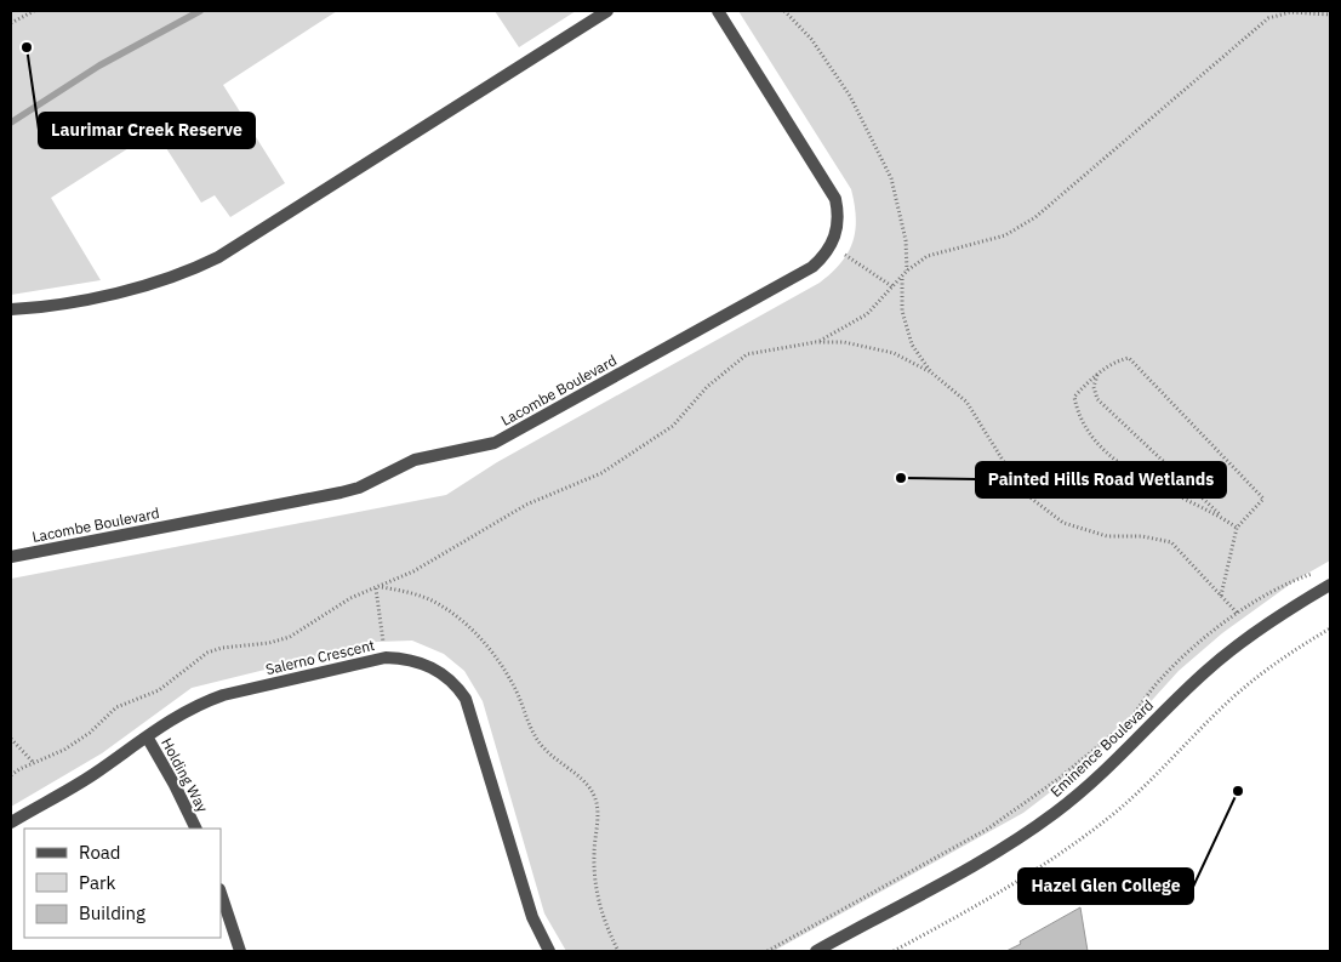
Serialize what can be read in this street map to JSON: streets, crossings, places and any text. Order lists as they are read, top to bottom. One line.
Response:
{"streets":{"street":["Lacombe Boulevard","Salerno Crescent","Eminence Boulevard","Holding Way"]},"crossings":[["Salerno Crescent","Holding Way"]],"places":["Laurimar Creek Reserve","Painted Hills Road Wetlands","Hazel Glen College"],"legend":["Road","Park","Building"]}
